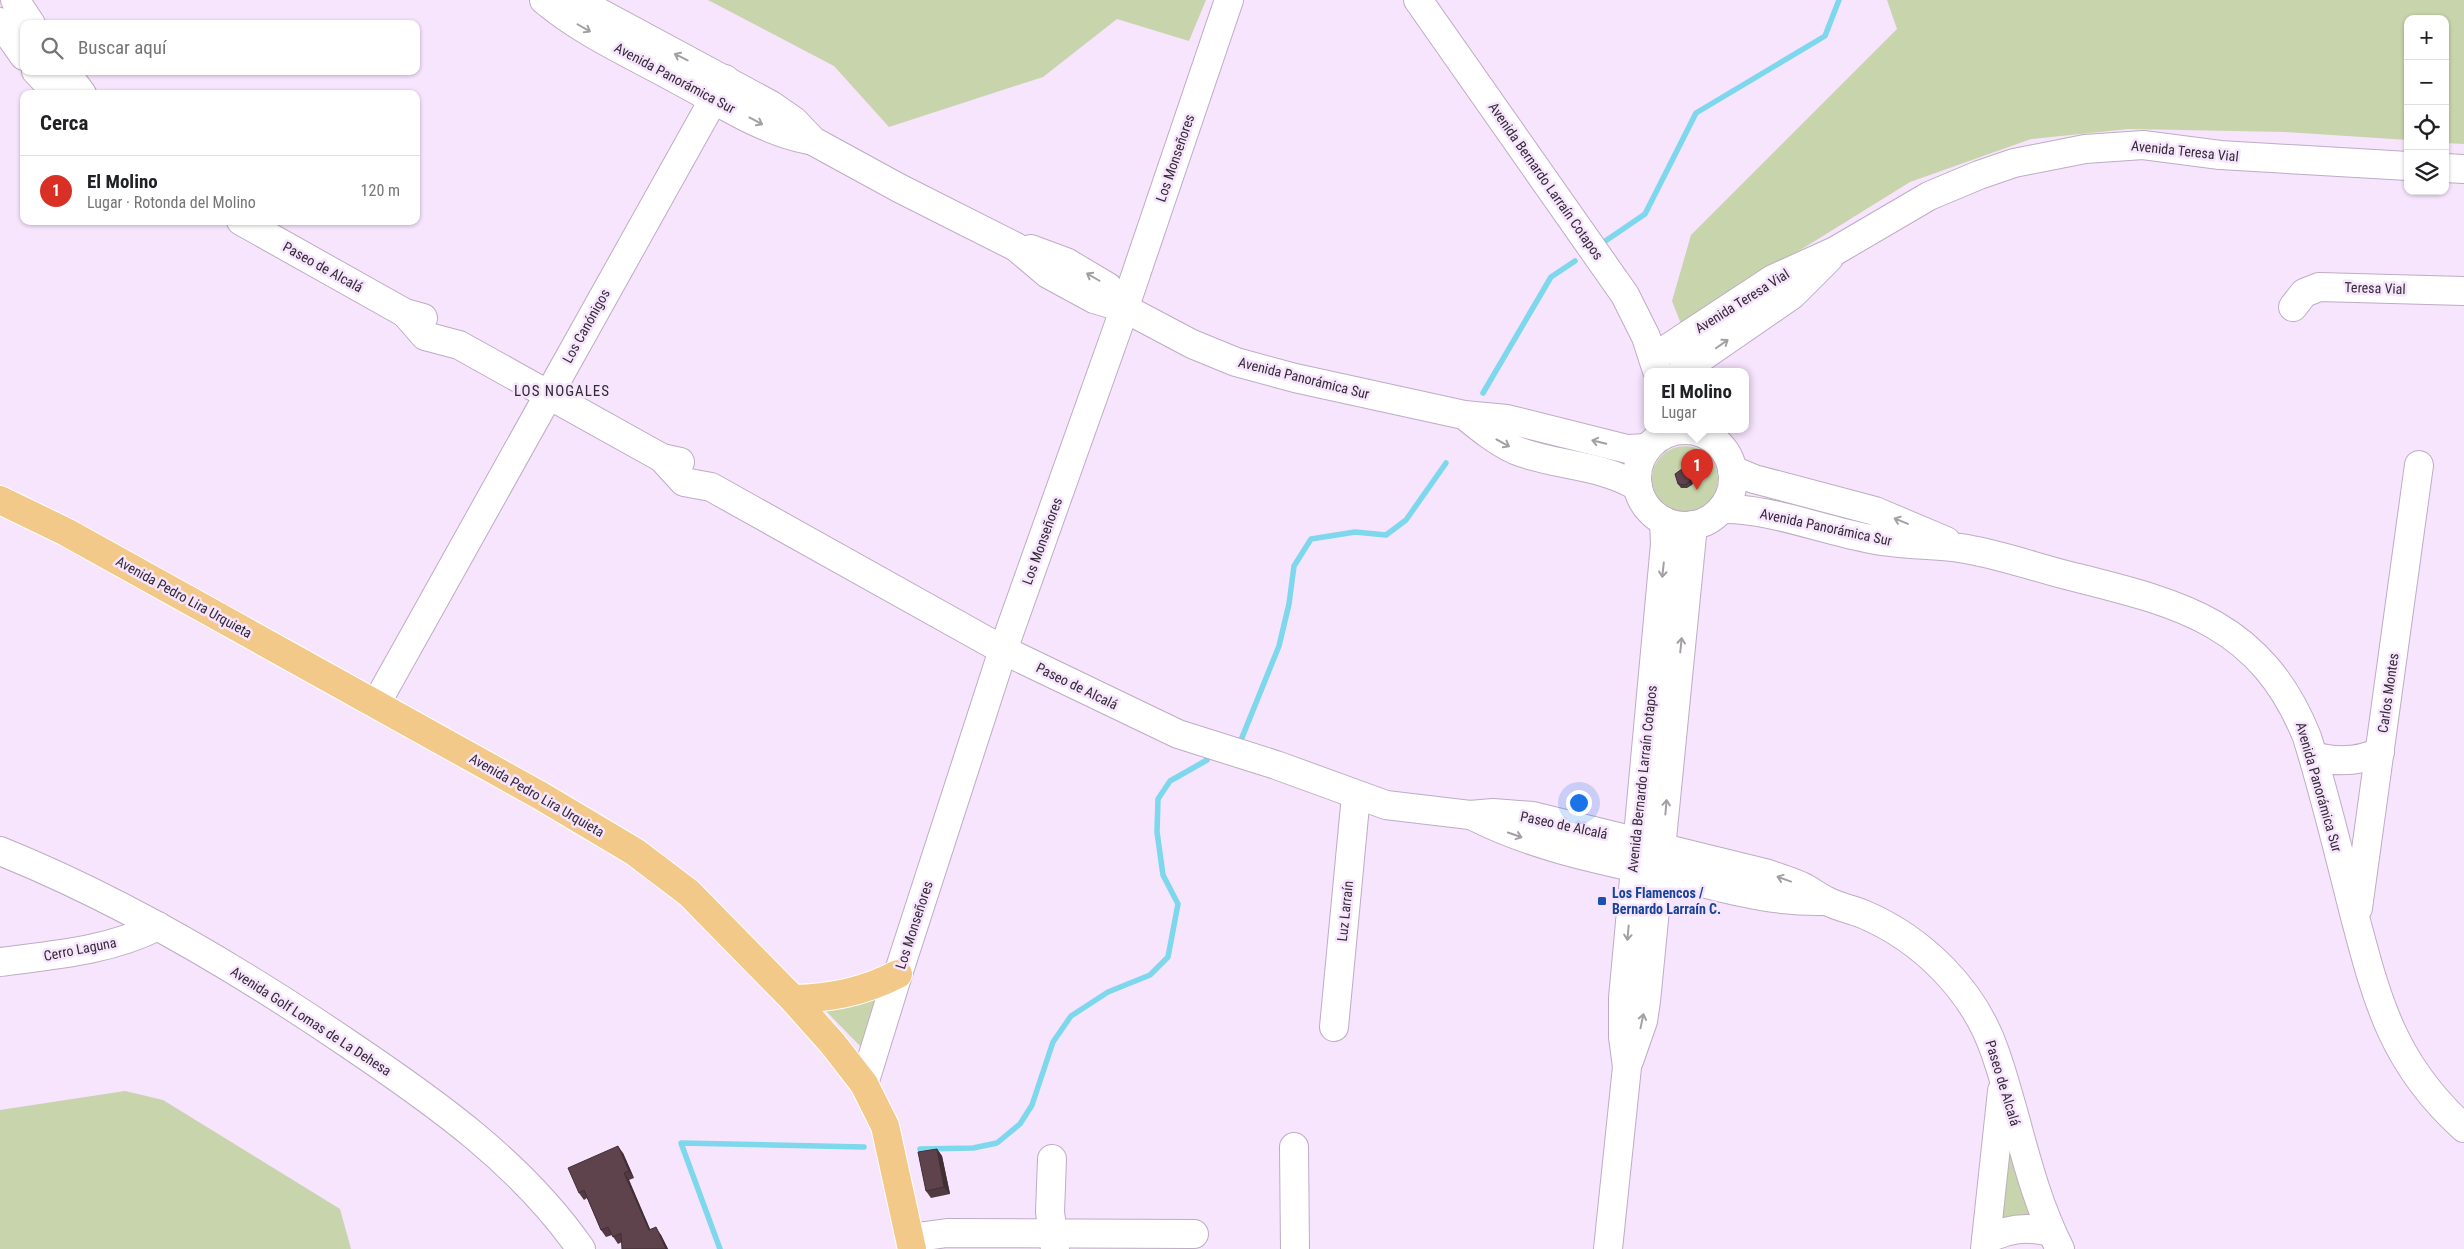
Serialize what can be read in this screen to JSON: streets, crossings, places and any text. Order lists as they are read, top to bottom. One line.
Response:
{"streets":{"main road":["Avenida Pedro Lira Urquieta"],"street":["Avenida Panorámica Sur","Avenida Teresa Vial","Los Monseñores","Avenida Bernardo Larraín Cotapos","Paseo de Alcalá","Teresa Vial","Los Canónigos","Carlos Montes","Luz Larraín","Cerro Laguna","Avenida Golf Lomas de La Dehesa"]},"crossings":[["Avenida Panorámica Sur","Los Monseñores"],["Avenida Panorámica Sur","Los Canónigos"],["Avenida Panorámica Sur","Carlos Montes"],["Avenida Teresa Vial","Avenida Bernardo Larraín Cotapos"],["Los Monseñores","Paseo de Alcalá"],["Los Monseñores","Avenida Pedro Lira Urquieta"],["Avenida Bernardo Larraín Cotapos","Paseo de Alcalá"],["Paseo de Alcalá","Los Canónigos"],["Paseo de Alcalá","Luz Larraín"],["Los Canónigos","Avenida Pedro Lira Urquieta"],["Cerro Laguna","Avenida Golf Lomas de La Dehesa"]],"districts":["LOS NOGALES"],"places":{"transit":["Los Flamencos / Bernardo Larraín C."]},"page":{"map_buttons":["+","−"],"search":"Buscar aquí","heading":"Cerca","list":[{"mark":"1","name":"El Molino","note":"Lugar · Rotonda del Molino","value":"120 m"}],"popup":["El Molino","Lugar"],"pins":"1"}}
